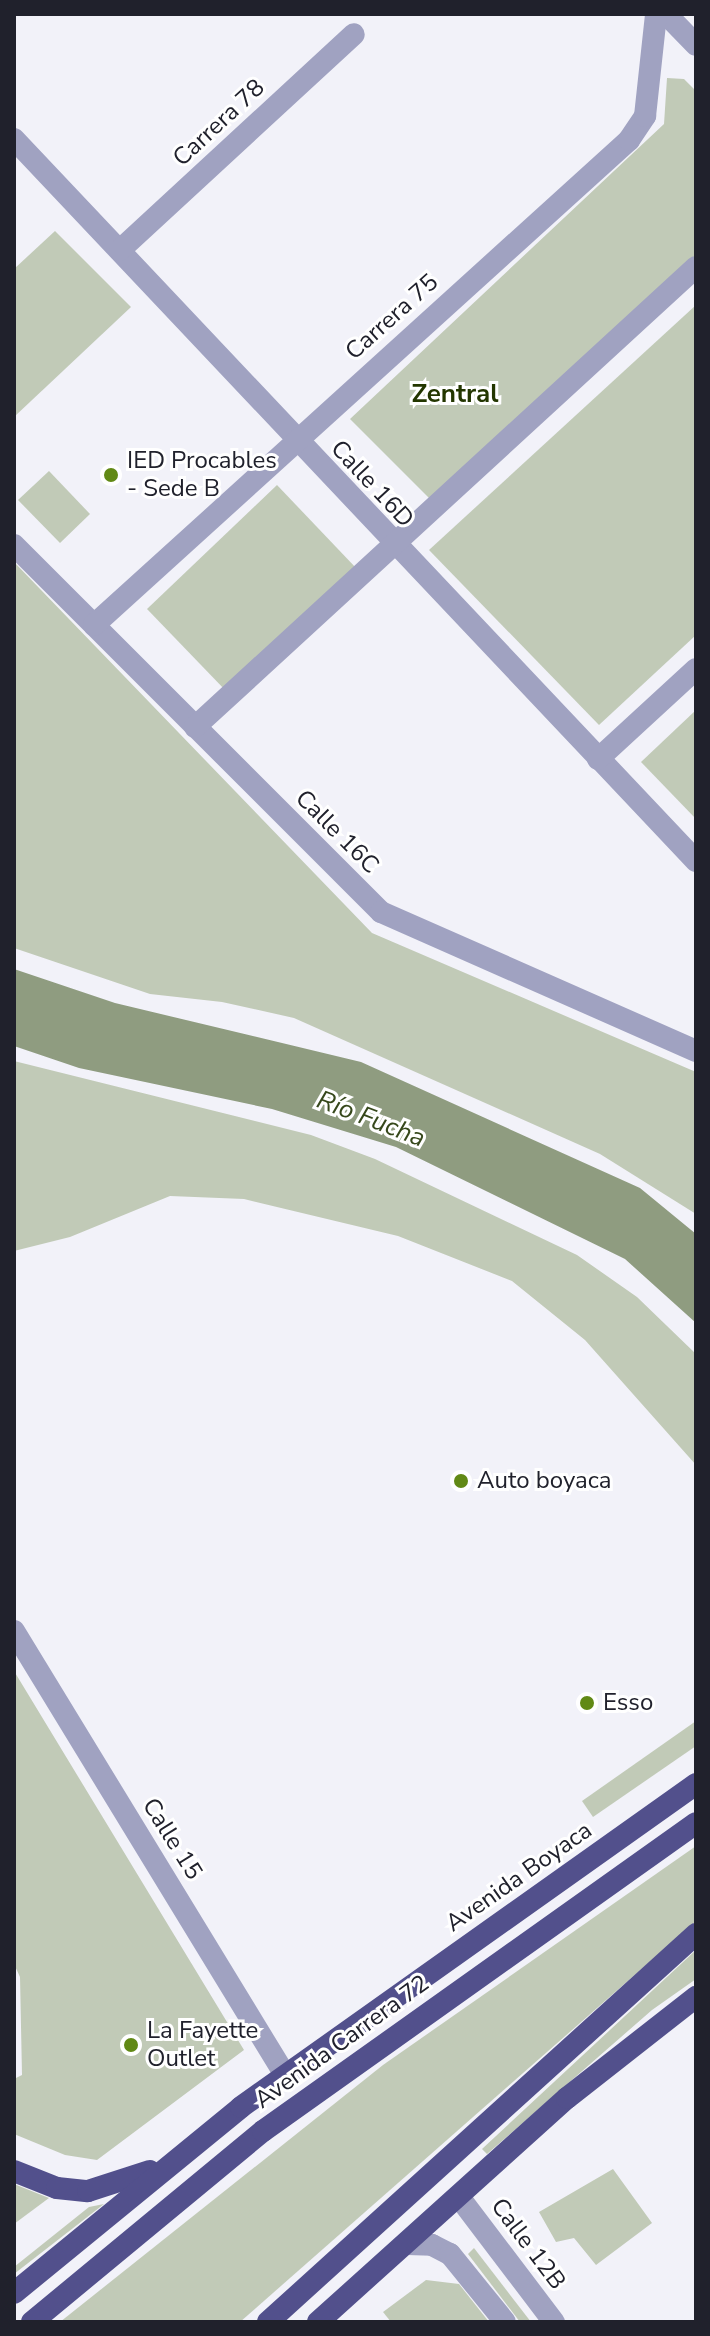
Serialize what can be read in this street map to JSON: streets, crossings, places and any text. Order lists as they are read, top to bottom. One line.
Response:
{"streets":{"highway":["Avenida Boyaca","Avenida Carrera 72"],"street":["Carrera 78","Carrera 75","Calle 16D","Calle 16C","Calle 15","Calle 12B"]},"crossings":[["Carrera 78","Calle 16D"],["Carrera 75","Calle 16D"],["Carrera 75","Calle 16C"],["Calle 15","Avenida Carrera 72"],["Avenida Boyaca","Avenida Carrera 72"]],"districts":["Zentral"],"water":["Río Fucha"],"places":["IED Procables - Sede B","Auto boyaca","Esso","La Fayette Outlet"]}
